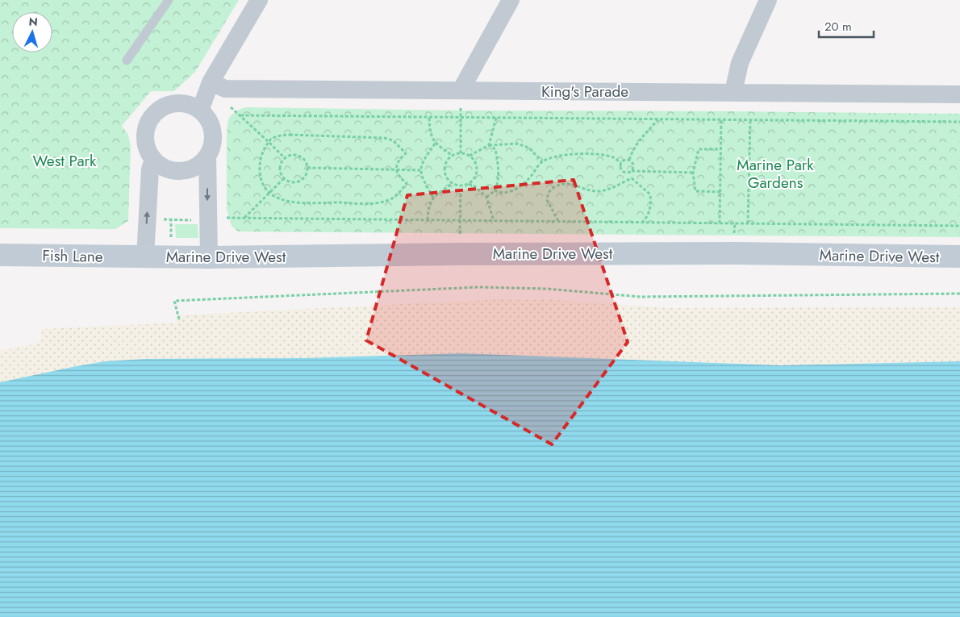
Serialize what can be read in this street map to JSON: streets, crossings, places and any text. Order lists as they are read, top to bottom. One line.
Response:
{"streets":{"street":["King's Parade","Marine Drive West","Fish Lane"]},"crossings":[["Marine Drive West","Fish Lane"]],"parks":["West Park","Marine Park Gardens"],"scale_bar":"20 m","north":"top"}
